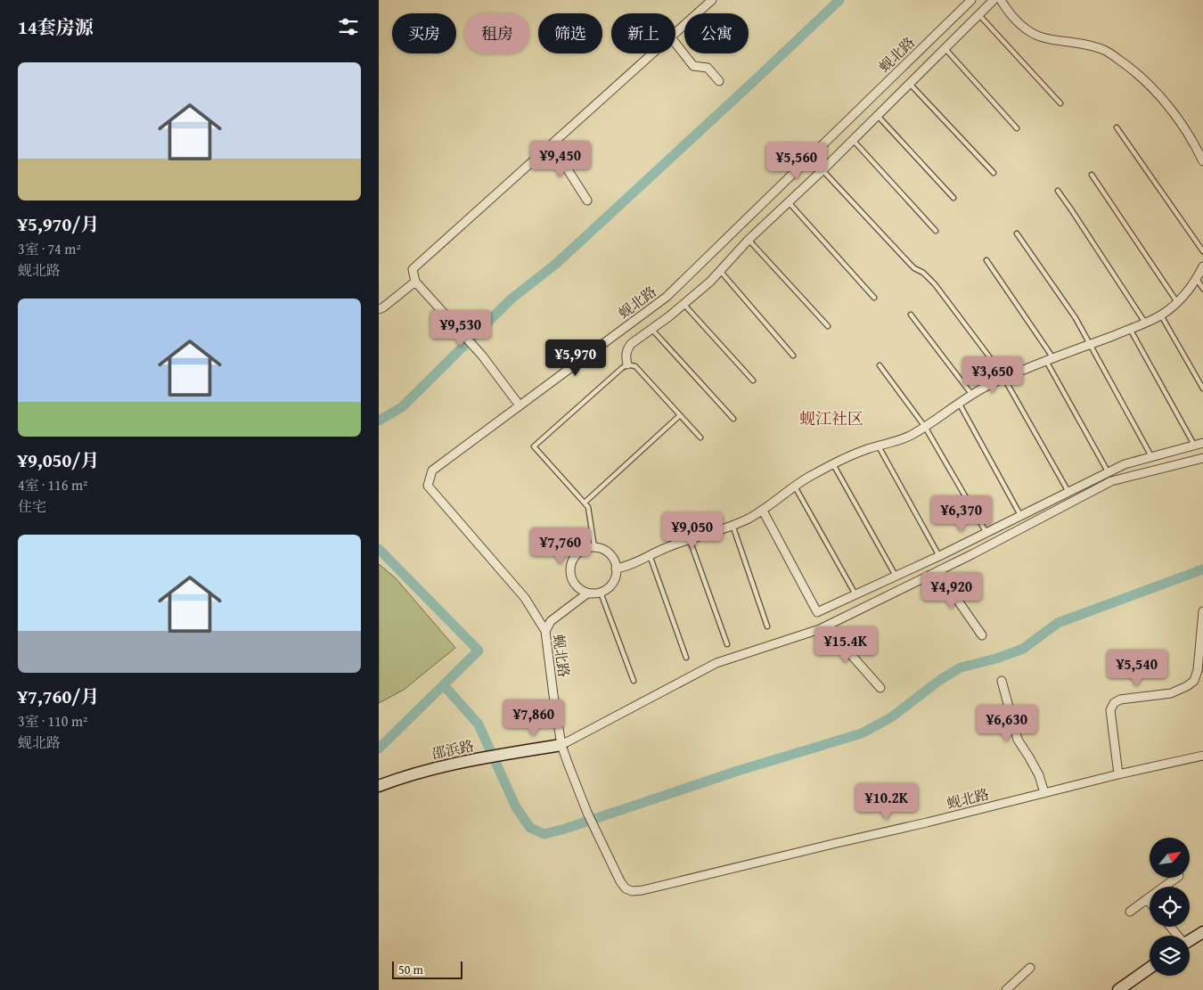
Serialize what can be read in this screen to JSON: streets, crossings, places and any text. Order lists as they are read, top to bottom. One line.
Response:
{"streets":{"street":["蚬北路","邵浜路"]},"crossings":[["蚬北路","邵浜路"]],"districts":["蚬江社区"],"scale_bar":"50 m","north":"top right","page":{"heading":"14套房源","chip":["买房","租房","筛选","新上","公寓"],"list":[{"name":"¥5,970/月","note":"3室 · 74 m² · 蚬北路"},{"name":"¥9,050/月","note":"4室 · 116 m² · 住宅"},{"name":"¥7,760/月","note":"3室 · 110 m² · 蚬北路"}],"price":["¥9,450","¥5,560","¥9,530","¥5,970","¥3,650","¥6,370","¥9,050","¥7,760","¥4,920","¥15.4K","¥5,540","¥7,860","¥6,630","¥10.2K"],"scale":"50 m"}}
